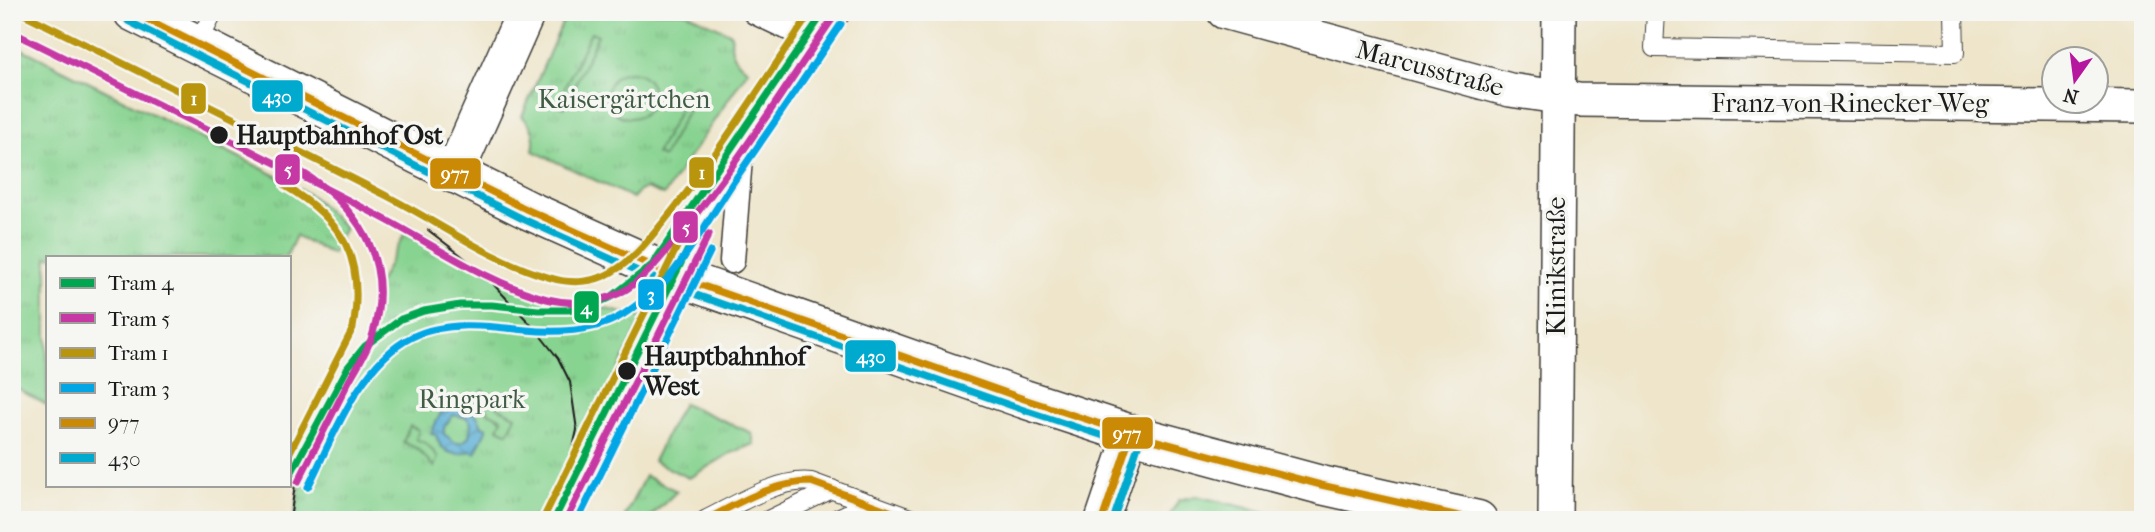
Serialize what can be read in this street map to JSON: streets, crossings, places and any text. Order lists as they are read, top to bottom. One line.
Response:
{"streets":{"street":["Marcusstraße","Franz-von-Rinecker-Weg","Klinikstraße"]},"crossings":[["Marcusstraße","Franz-von-Rinecker-Weg"],["Marcusstraße","Klinikstraße"],["Franz-von-Rinecker-Weg","Klinikstraße"]],"parks":["Kaisergärtchen","Ringpark"],"places":["Hauptbahnhof Ost","Hauptbahnhof West"],"lines":["tram line 4","tram line 1","transit line 977","tram line 5","transit line 430","tram line 3"],"legend":["Tram 4","Tram 5","Tram 1","Tram 3","977","430"],"north":"bottom"}
